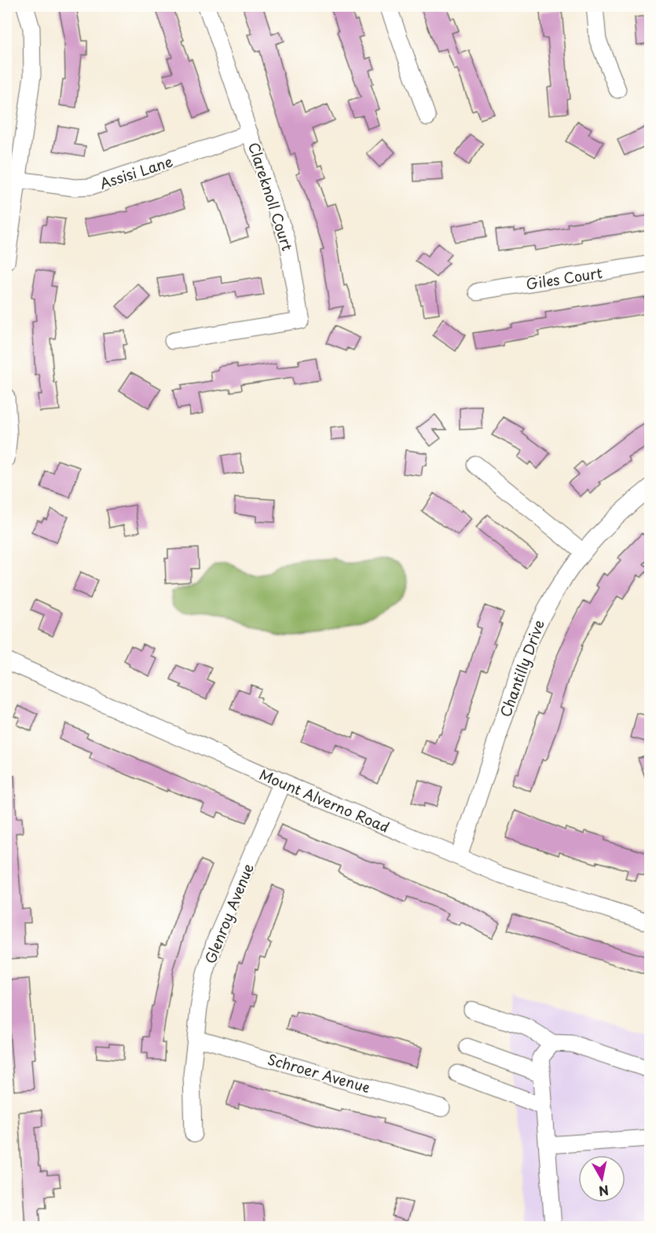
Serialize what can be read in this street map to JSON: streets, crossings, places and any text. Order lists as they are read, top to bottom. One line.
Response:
{"streets":{"street":["Assisi Lane","Clareknoll Court","Giles Court","Chantilly Drive","Mount Alverno Road","Glenroy Avenue","Schroer Avenue"]},"crossings":[["Assisi Lane","Clareknoll Court"],["Chantilly Drive","Mount Alverno Road"],["Mount Alverno Road","Glenroy Avenue"],["Glenroy Avenue","Schroer Avenue"]],"north":"bottom"}
